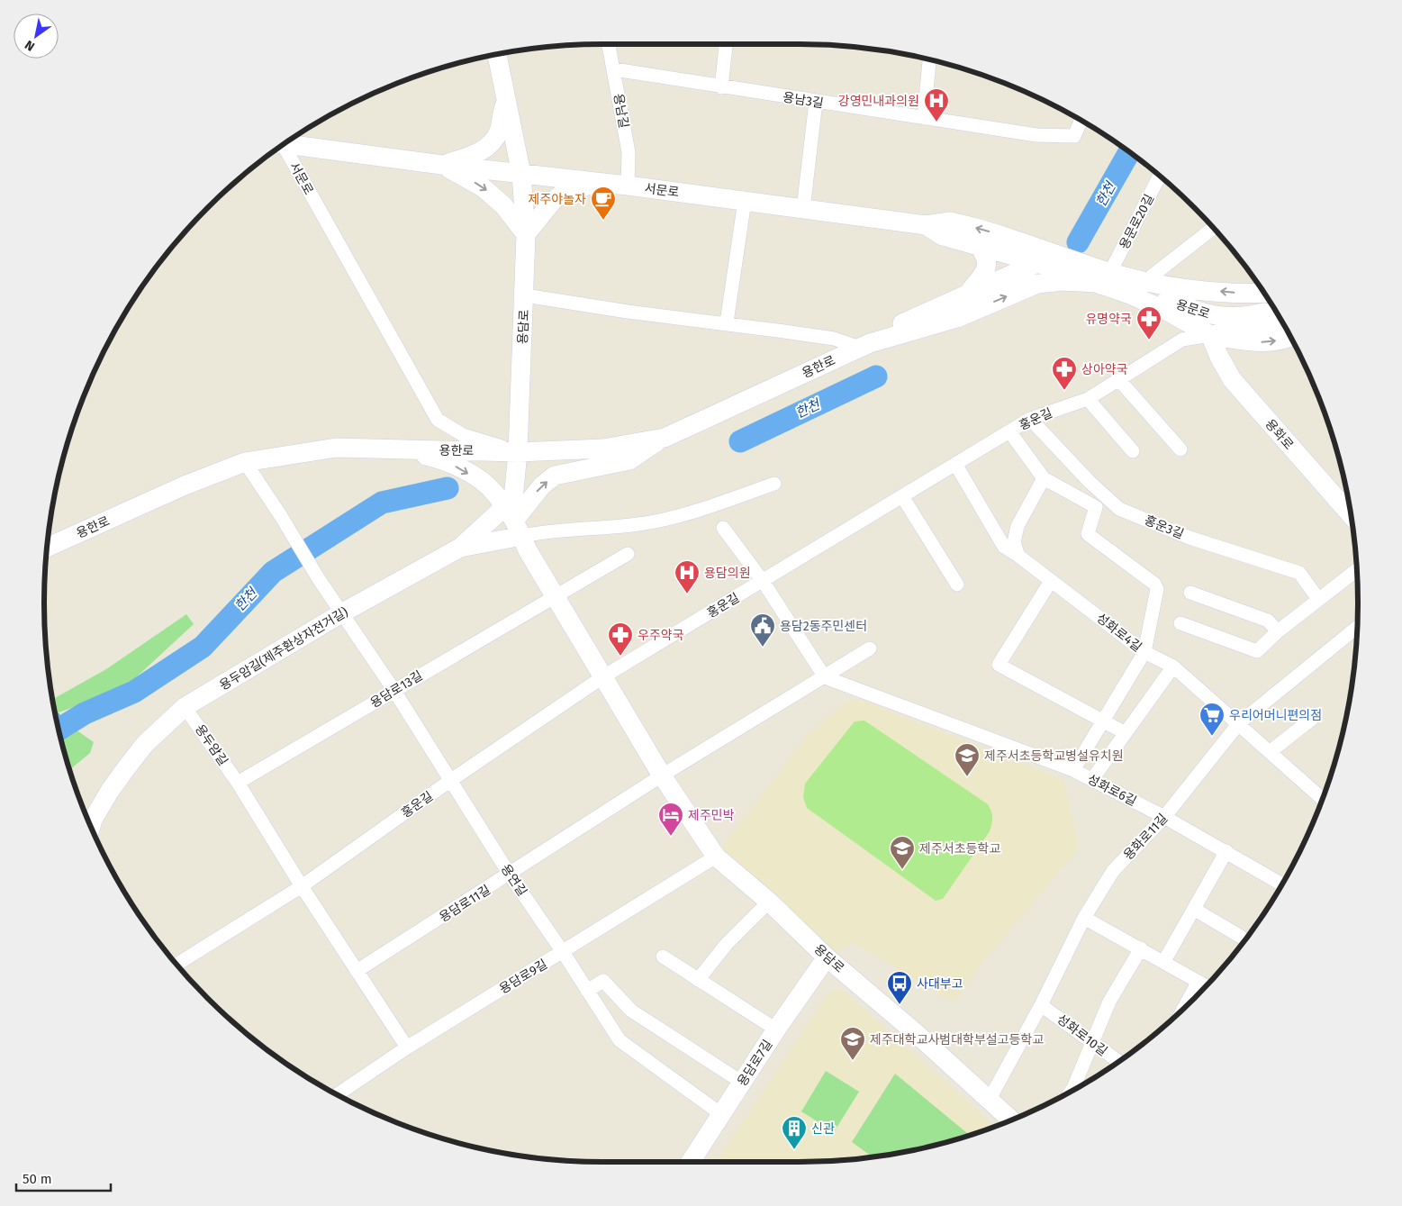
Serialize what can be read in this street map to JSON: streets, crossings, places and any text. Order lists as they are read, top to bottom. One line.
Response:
{"streets":{"main road":["서문로","용문로","용담로","용한로","용화로","용두암길(제주환상자전거길)","용담로7길"],"street":["용남3길","용남길","용문로20길","홍운길","홍운3길","성화로4길","용담로13길","용두암길","성화로6길","용화로11길","용연길","용담로11길","용담로9길","성화로10길"]},"crossings":[["용남3길","용남길"],["용남길","서문로"],["서문로","용담로"],["서문로","용한로"],["용문로20길","용문로"],["용문로20길","용한로"],["용문로","용한로"],["용문로","홍운길"],["용문로","용화로"],["용담로","용한로"],["용담로","홍운길"],["용담로","용두암길(제주환상자전거길)"],["용담로","용담로13길"],["용담로","용화로11길"],["용담로","용담로11길"],["용담로","용담로9길"],["용담로","용담로7길"],["용한로","용두암길(제주환상자전거길)"],["용한로","용연길"],["홍운길","용화로"],["홍운길","홍운3길"],["홍운길","성화로4길"],["홍운길","용연길"],["성화로4길","용화로11길"],["용두암길(제주환상자전거길)","용두암길"],["용두암길(제주환상자전거길)","용연길"],["용담로13길","용두암길"],["용담로13길","용연길"],["성화로6길","용화로11길"],["용화로11길","성화로10길"],["용연길","용담로11길"],["용연길","용담로9길"],["용연길","용담로7길"]],"water":["한천"],"places":{"hospital":["강영민내과의원","용담의원"],"cafe":["제주야놀자"],"pharmacy":["유명약국","상아약국","우주약국"],"public building":["용담2동주민센터"],"supermarket":["우리어머니편의점"],"school or university":["제주서초등학교병설유치원","제주서초등학교","제주대학교사범대학부설고등학교"],"hotel":["제주민박"],"bus stop":["사대부고"],"building":["신관"]},"scale_bar":"50 m","north":"bottom left"}
